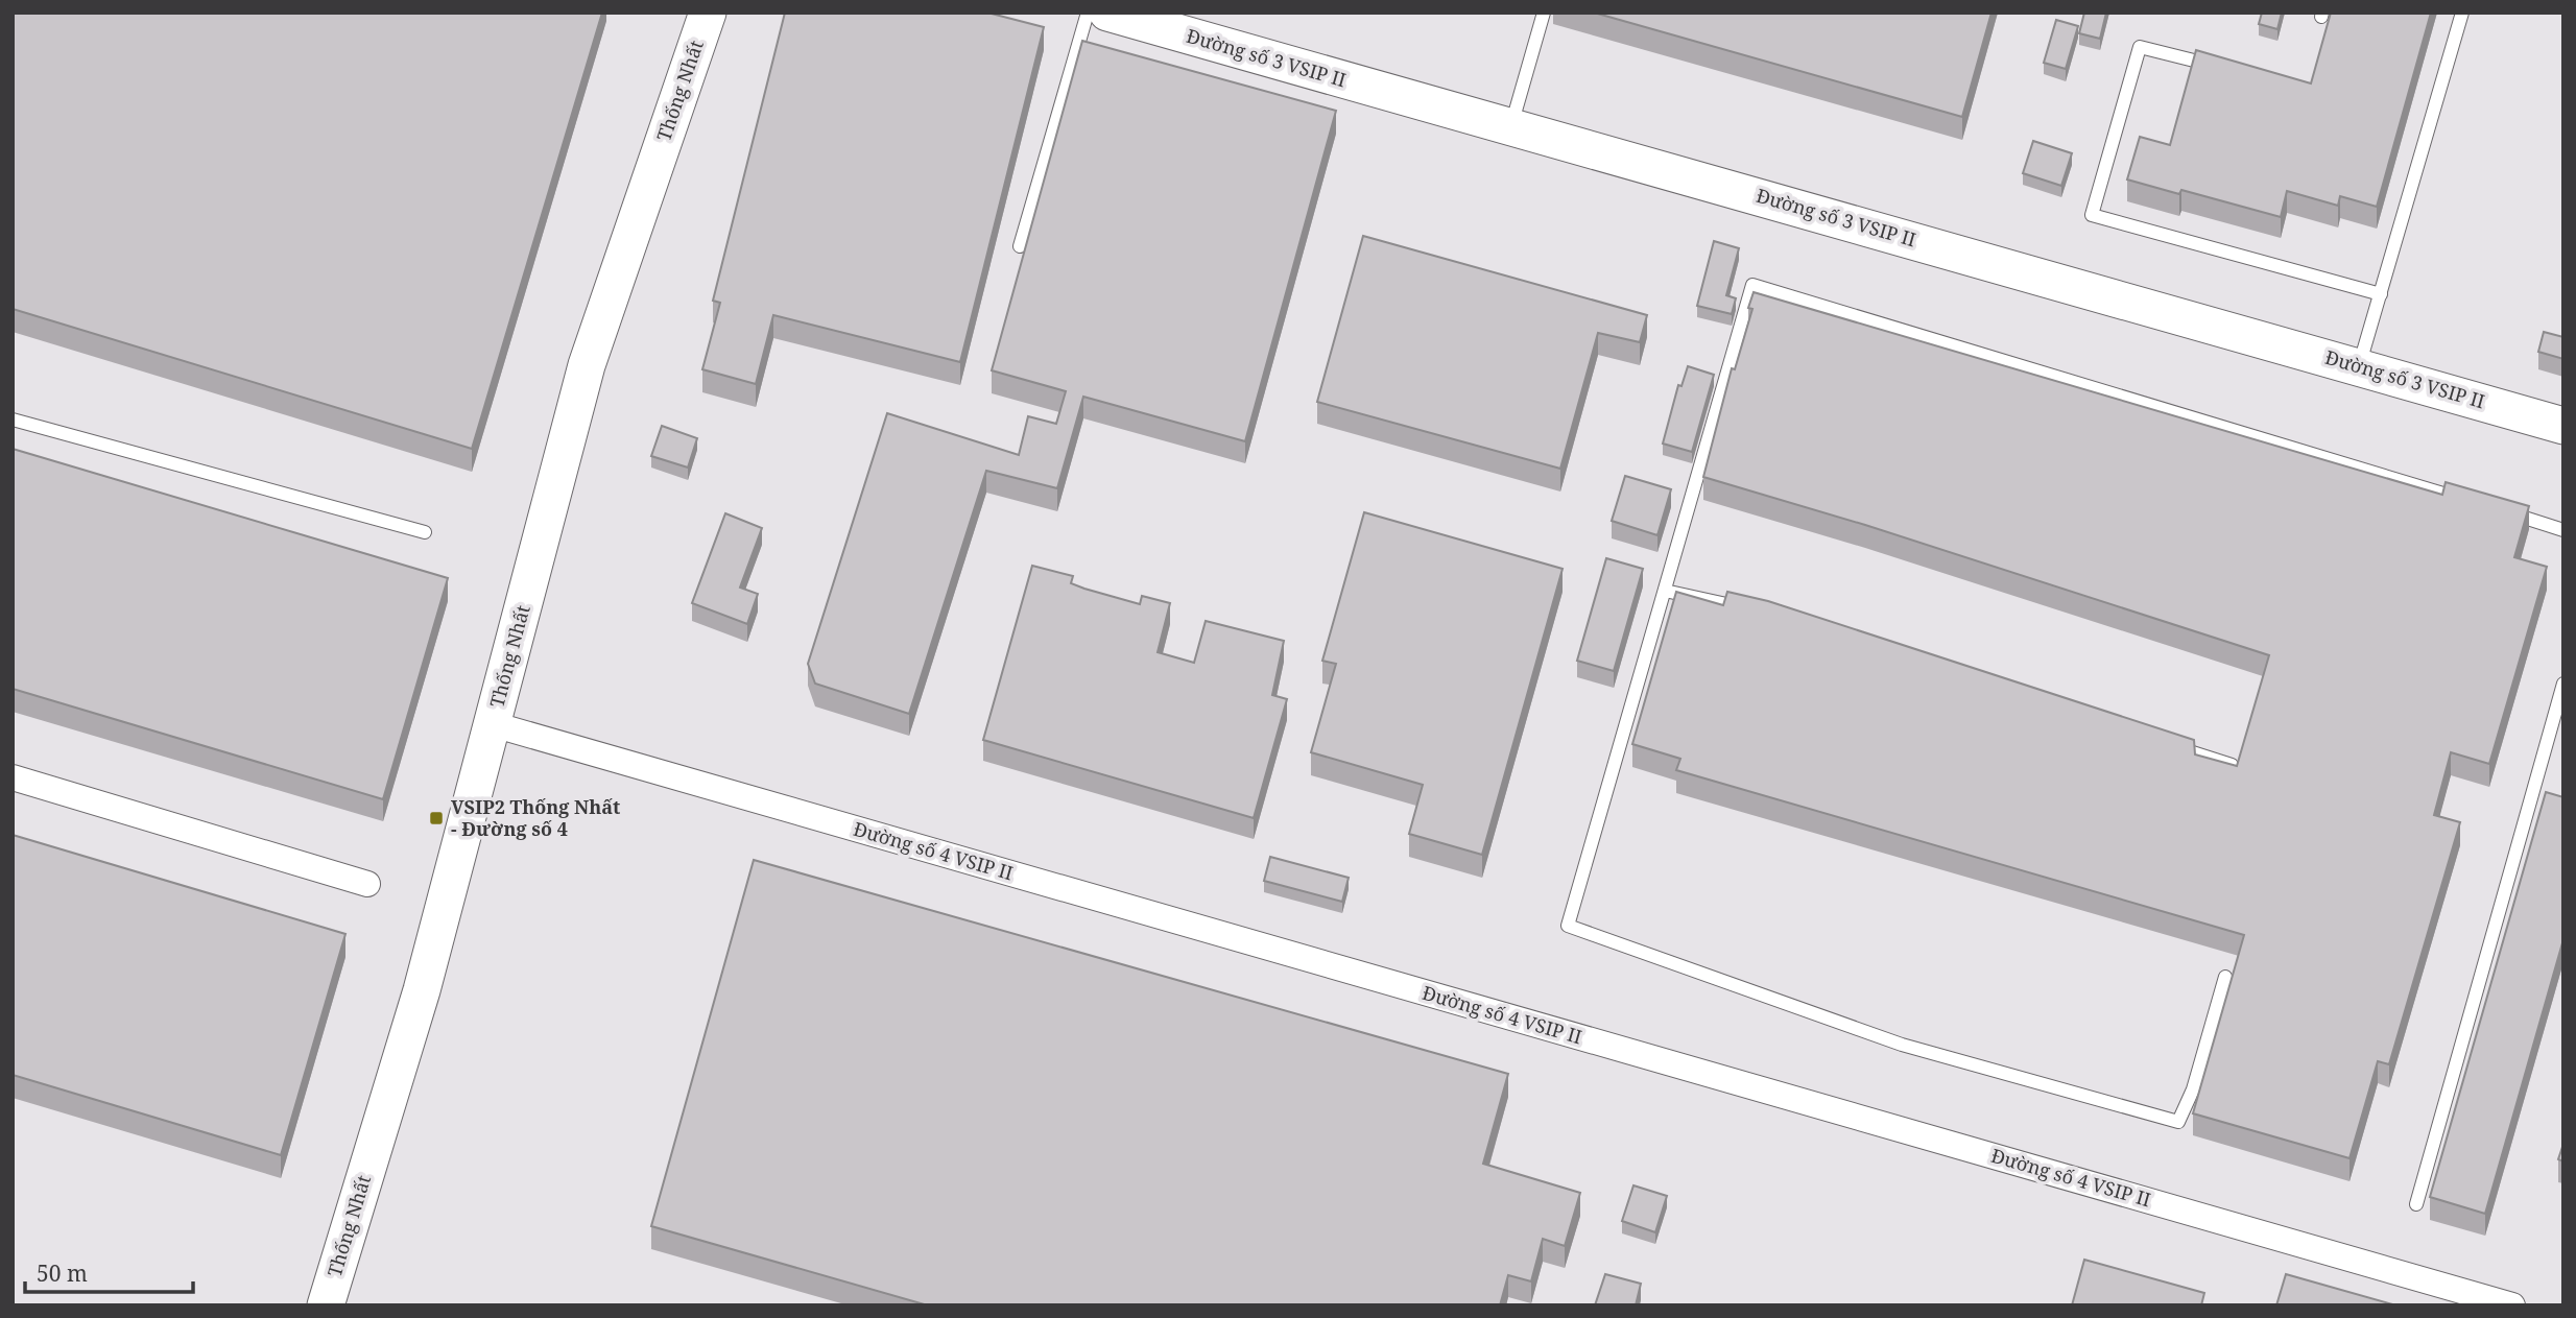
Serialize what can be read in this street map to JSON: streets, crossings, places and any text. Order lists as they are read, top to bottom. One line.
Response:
{"streets":{"street":["Đường số 3 VSIP II","Thống Nhất","Đường số 4 VSIP II"]},"crossings":[["Thống Nhất","Đường số 4 VSIP II"]],"places":{"transit":["VSIP2 Thống Nhất - Đường số 4"]},"scale_bar":"50 m"}
